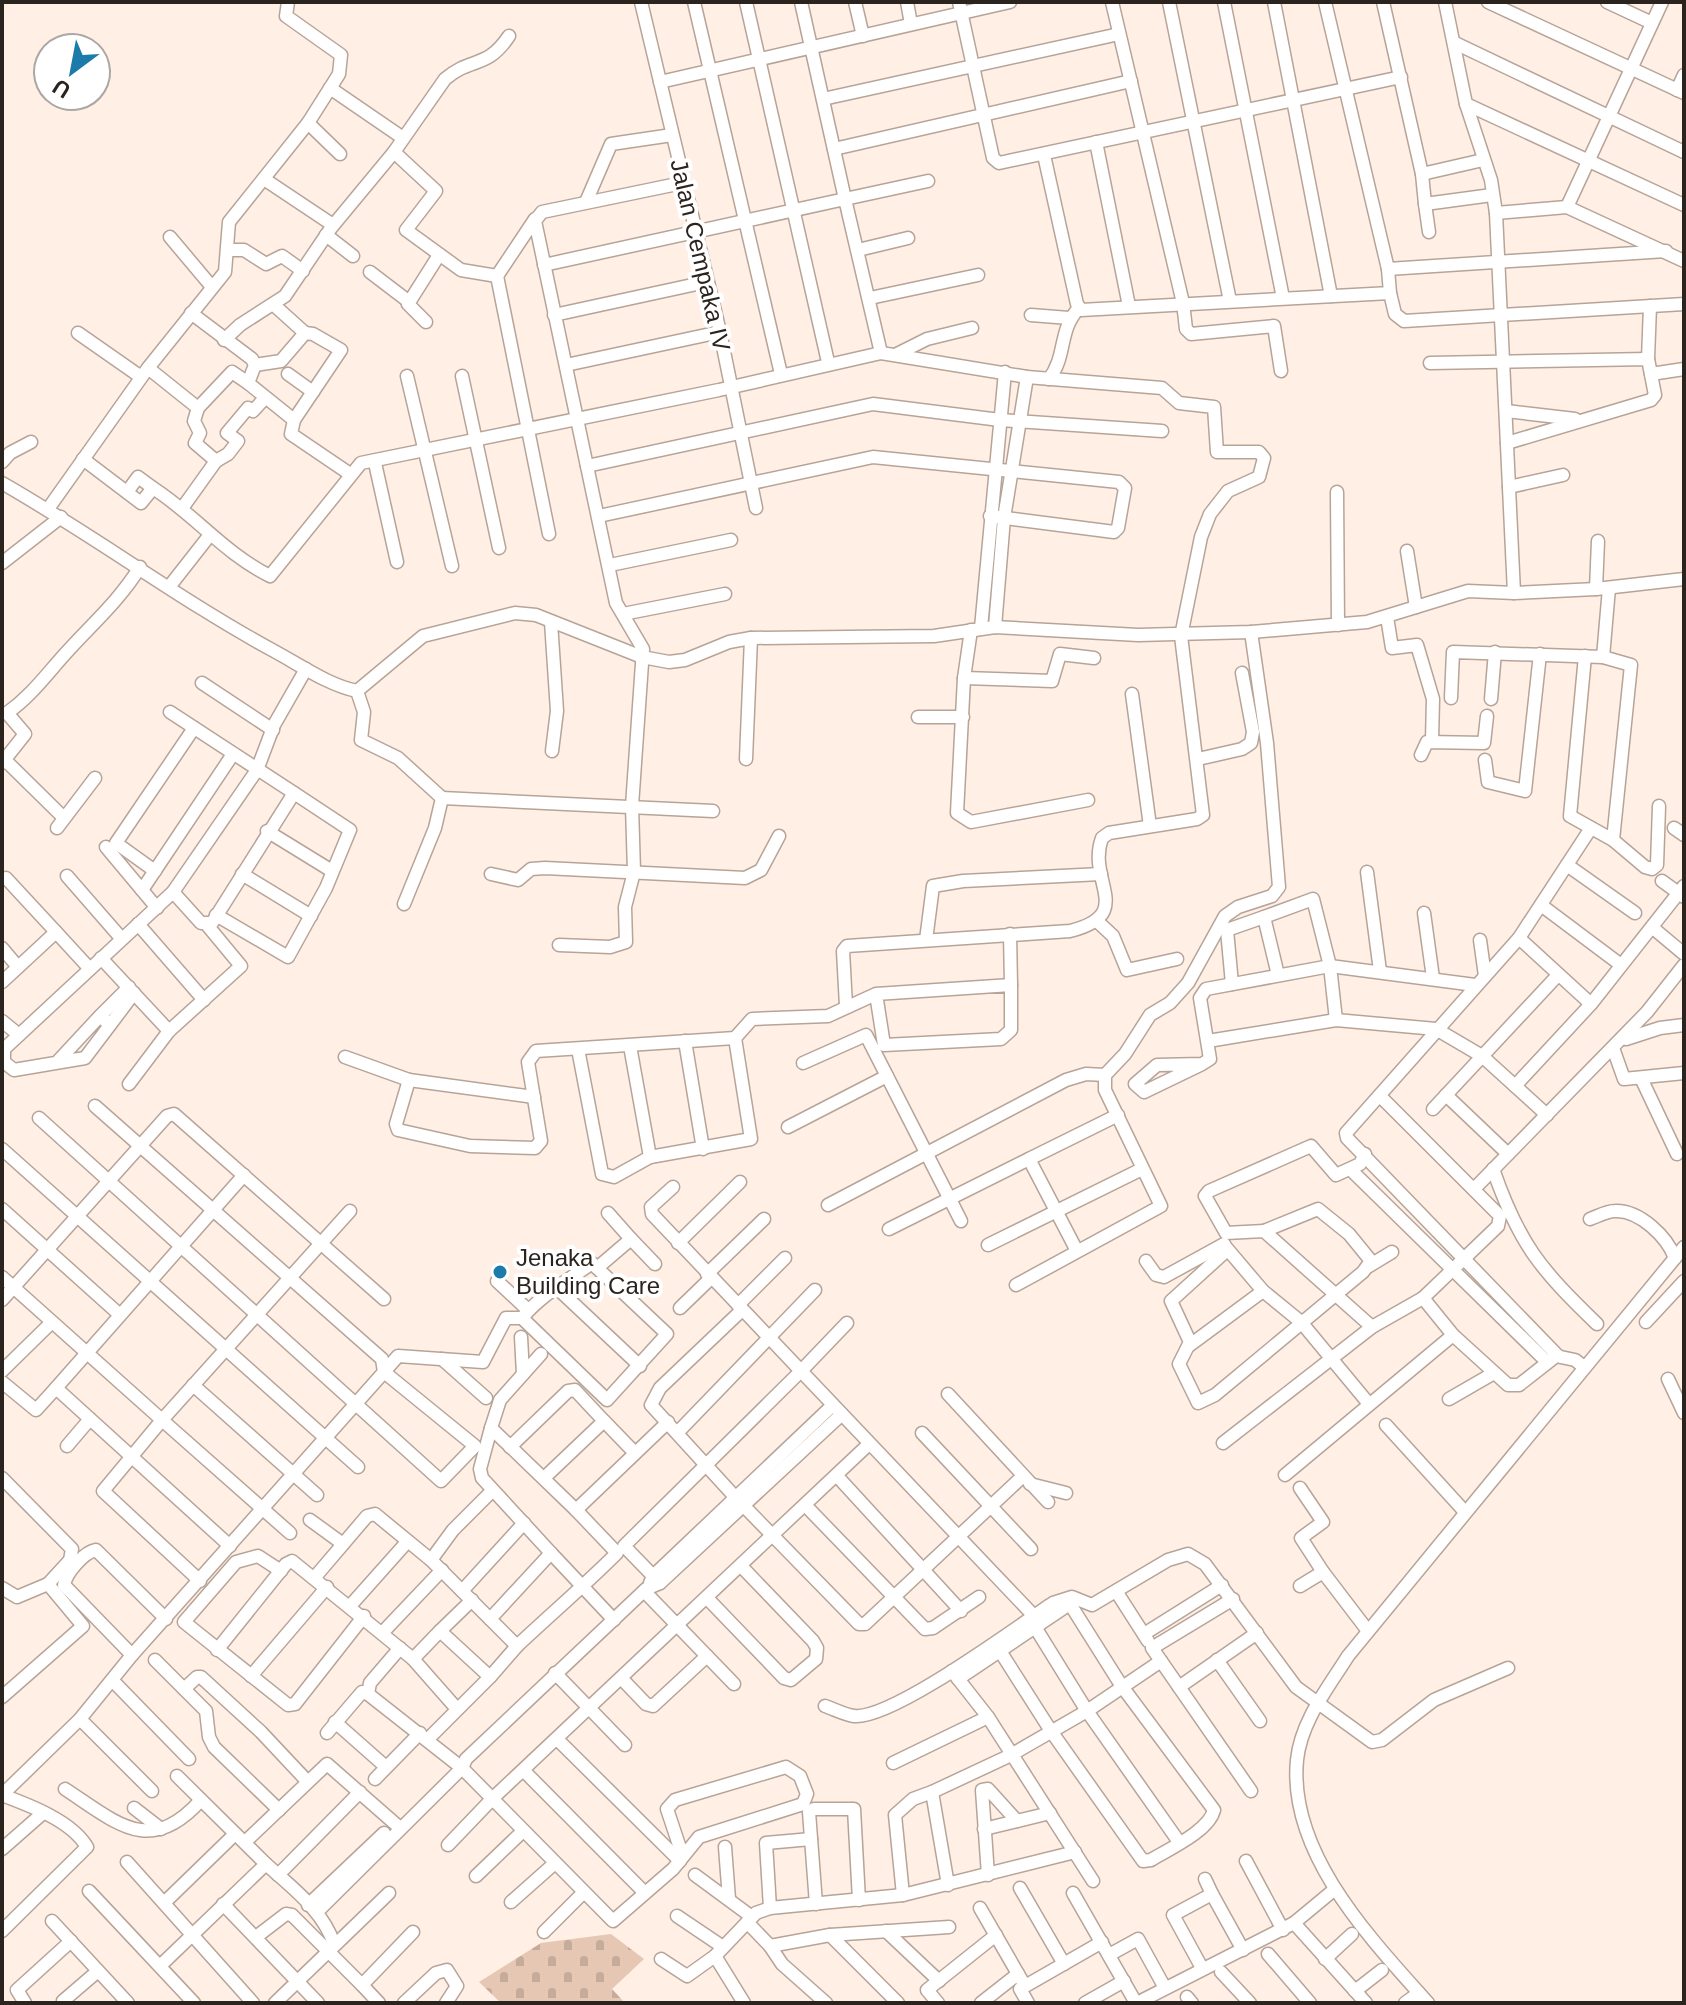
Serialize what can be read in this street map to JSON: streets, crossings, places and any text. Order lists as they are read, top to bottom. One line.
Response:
{"streets":{"street":["Jalan Cempaka IV"]},"places":["Jenaka Building Care"],"north":"bottom left"}
